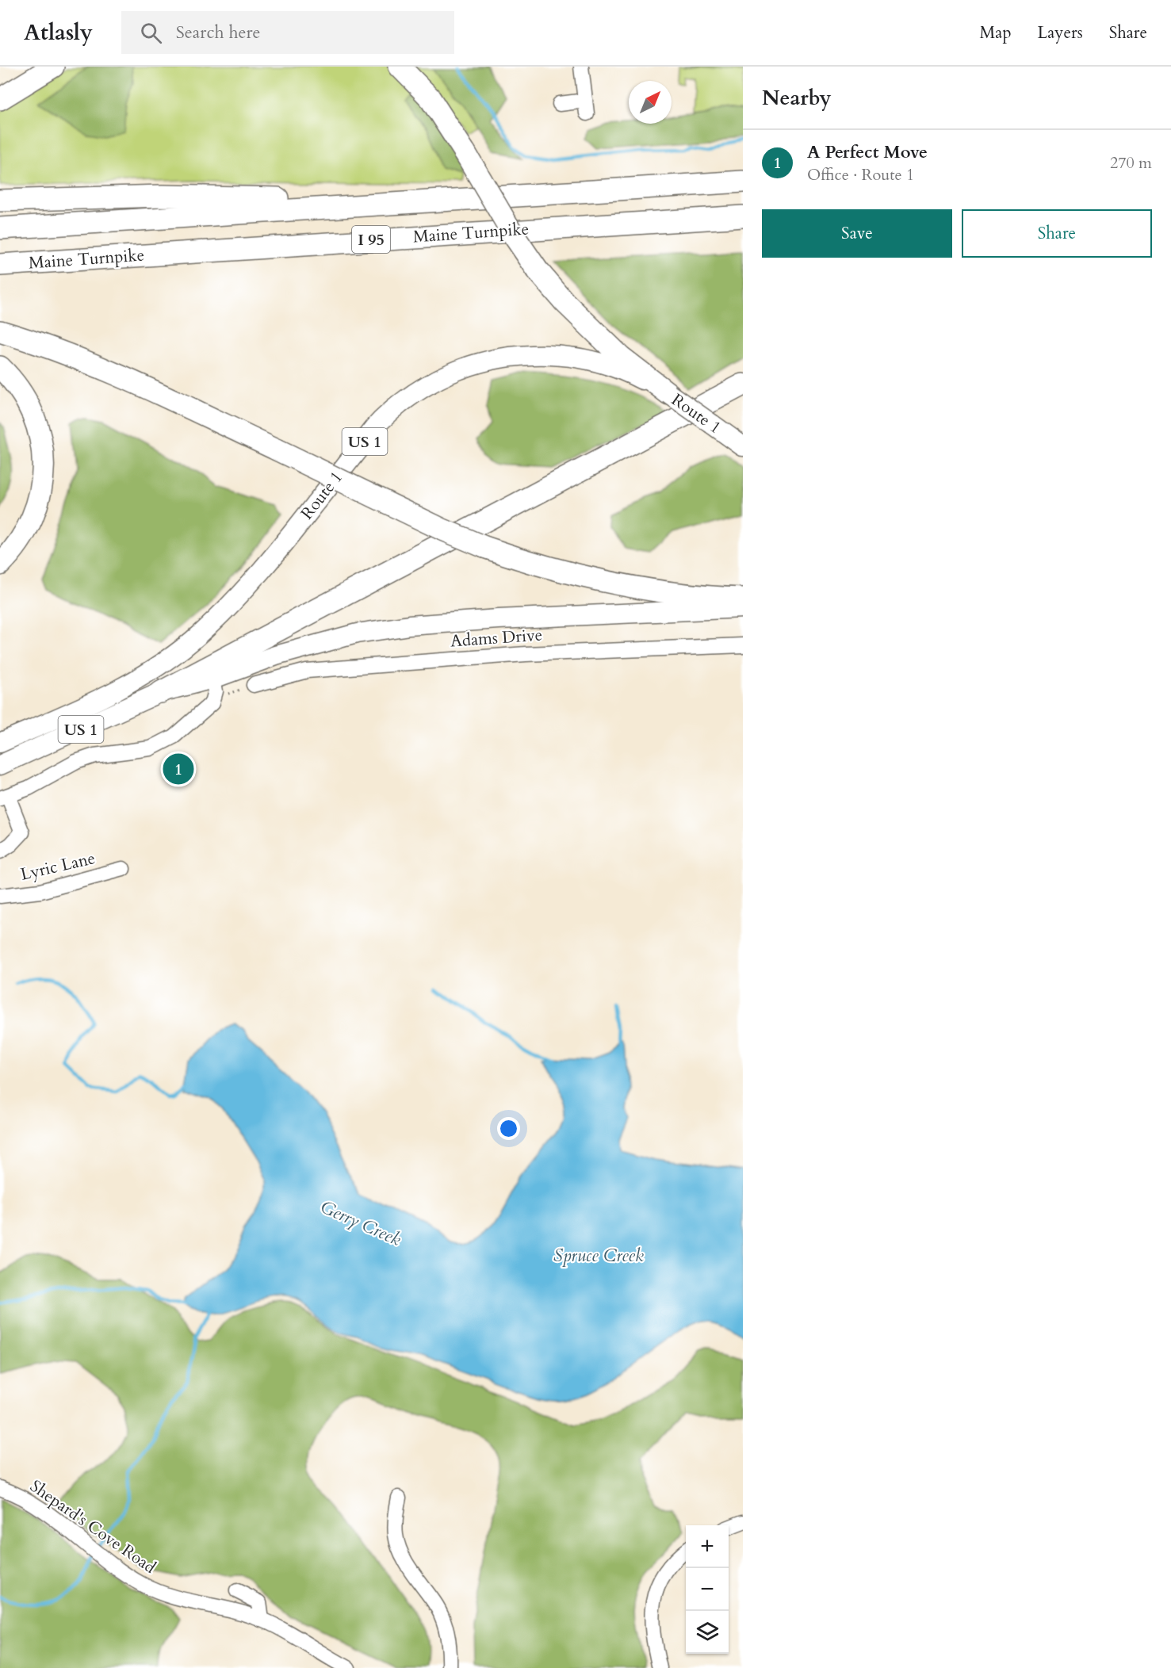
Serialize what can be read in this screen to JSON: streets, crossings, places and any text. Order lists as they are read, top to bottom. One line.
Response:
{"streets":{"highway":["Maine Turnpike","I 95"],"main road":["Route 1","US 1"],"street":["Adams Drive","Lyric Lane","Shepard's Cove Road"]},"water":["Gerry Creek","Spruce Creek"],"north":"top right","page":{"header":"Atlasly","search":"Search here","nav":["Map","Layers","Share"],"heading":"Nearby","list":[{"mark":"1","name":"A Perfect Move","note":"Office · Route 1","value":"270 m"}],"buttons":["Save","Share"],"pins":"1","map_buttons":["+","−"]}}
